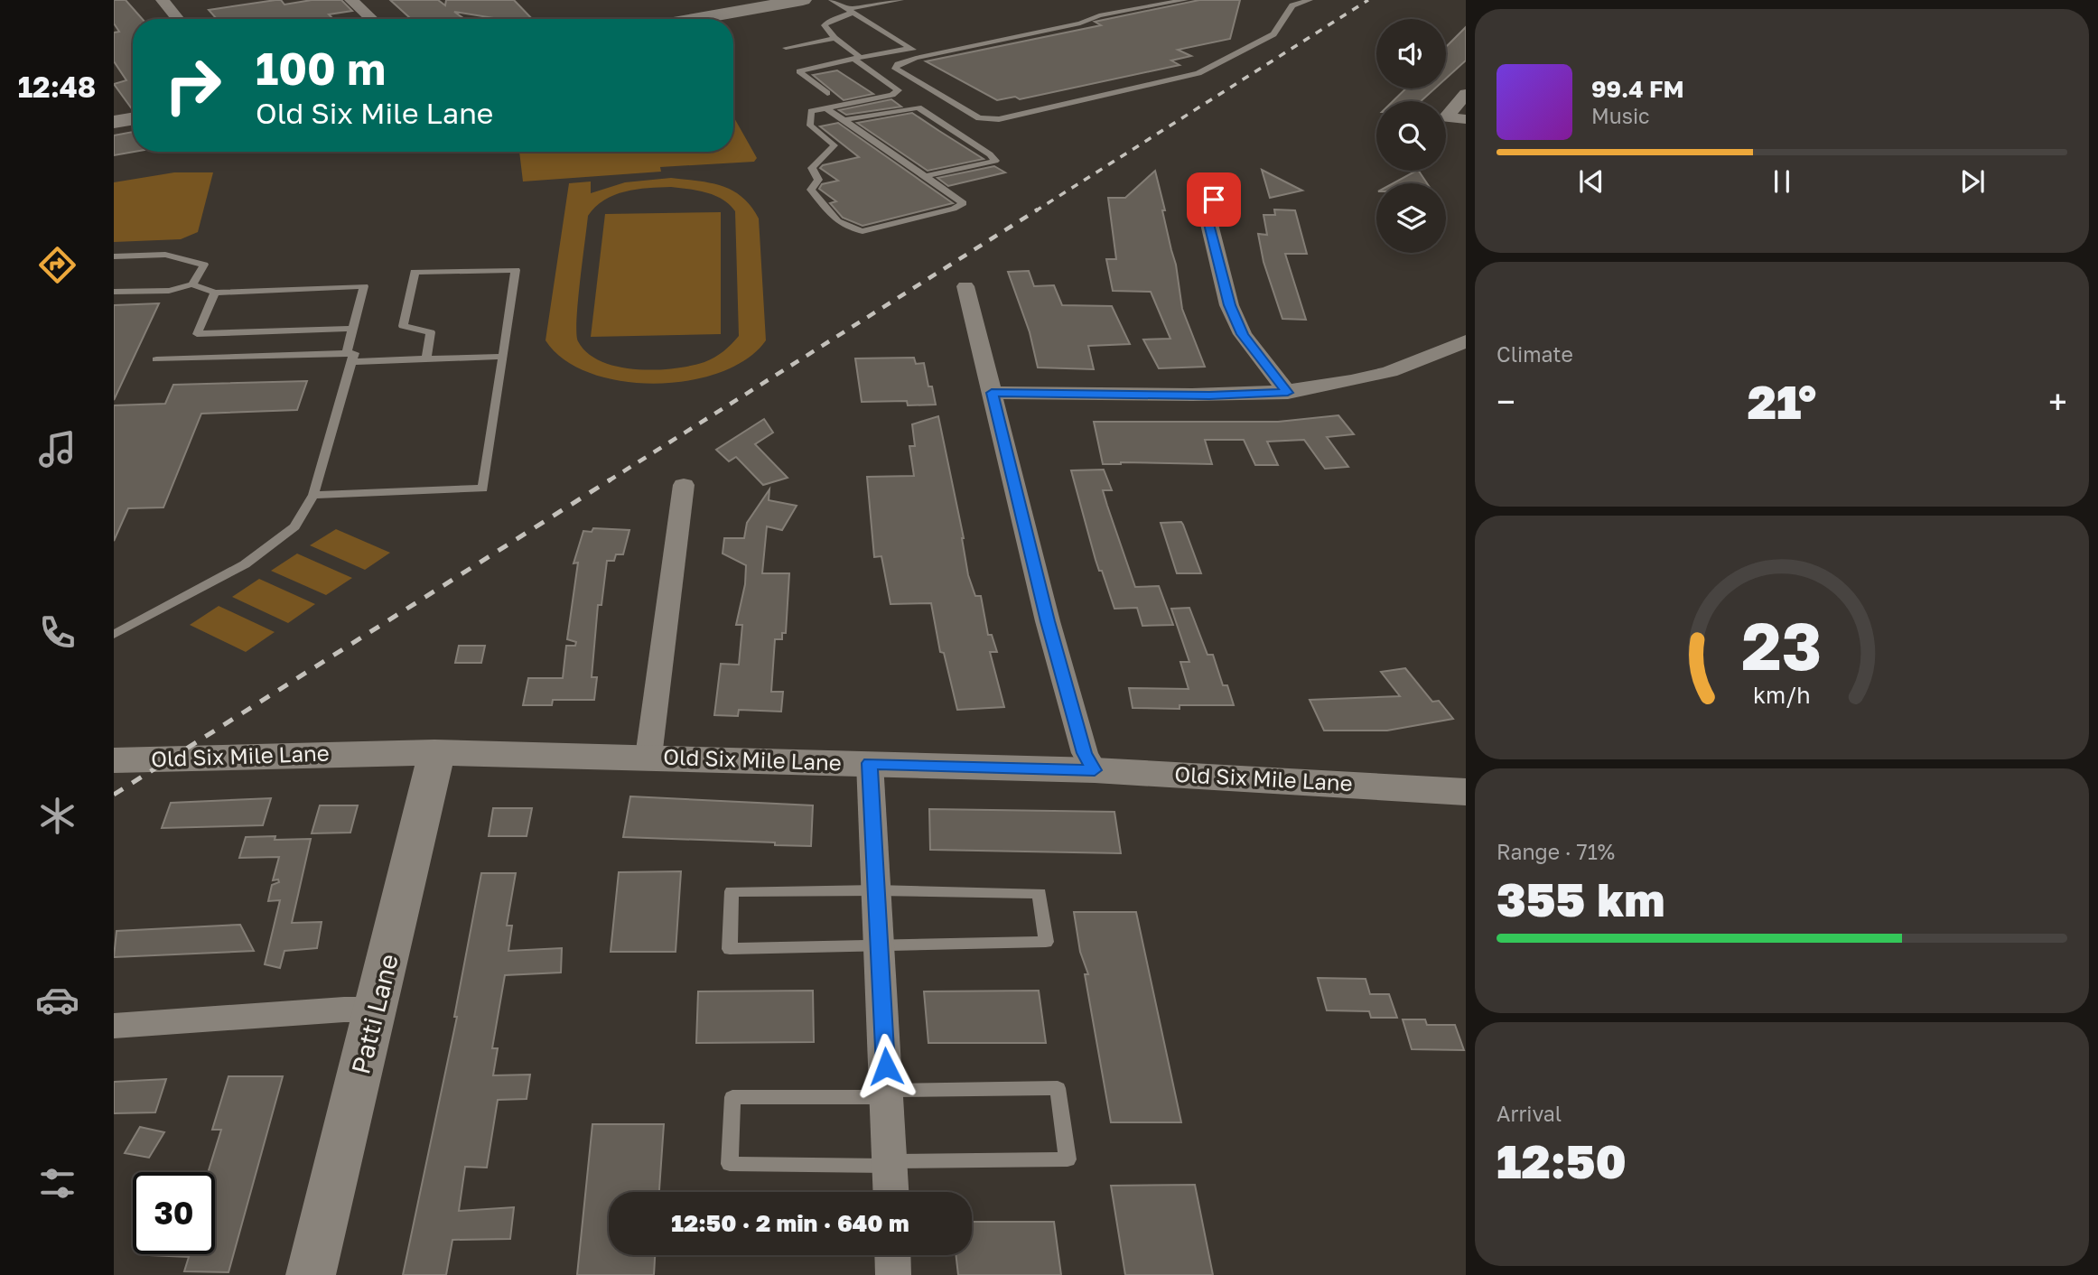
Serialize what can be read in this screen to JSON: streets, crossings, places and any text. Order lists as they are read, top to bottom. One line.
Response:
{"streets":{"street":["Old Six Mile Lane","Patti Lane"]},"crossings":[["Old Six Mile Lane","Patti Lane"]],"page":{"tabs":"12:48","turn":["100 m","Old Six Mile Lane"],"song":["99.4 FM","Music"],"tile":["Climate",["Range · 71%","355 km"],["Arrival","12:50"]],"heat":["−","21°","+"],"limit":"30","trip":"12:50 · 2 min · 640 m","gauge":["23","km/h"]}}
